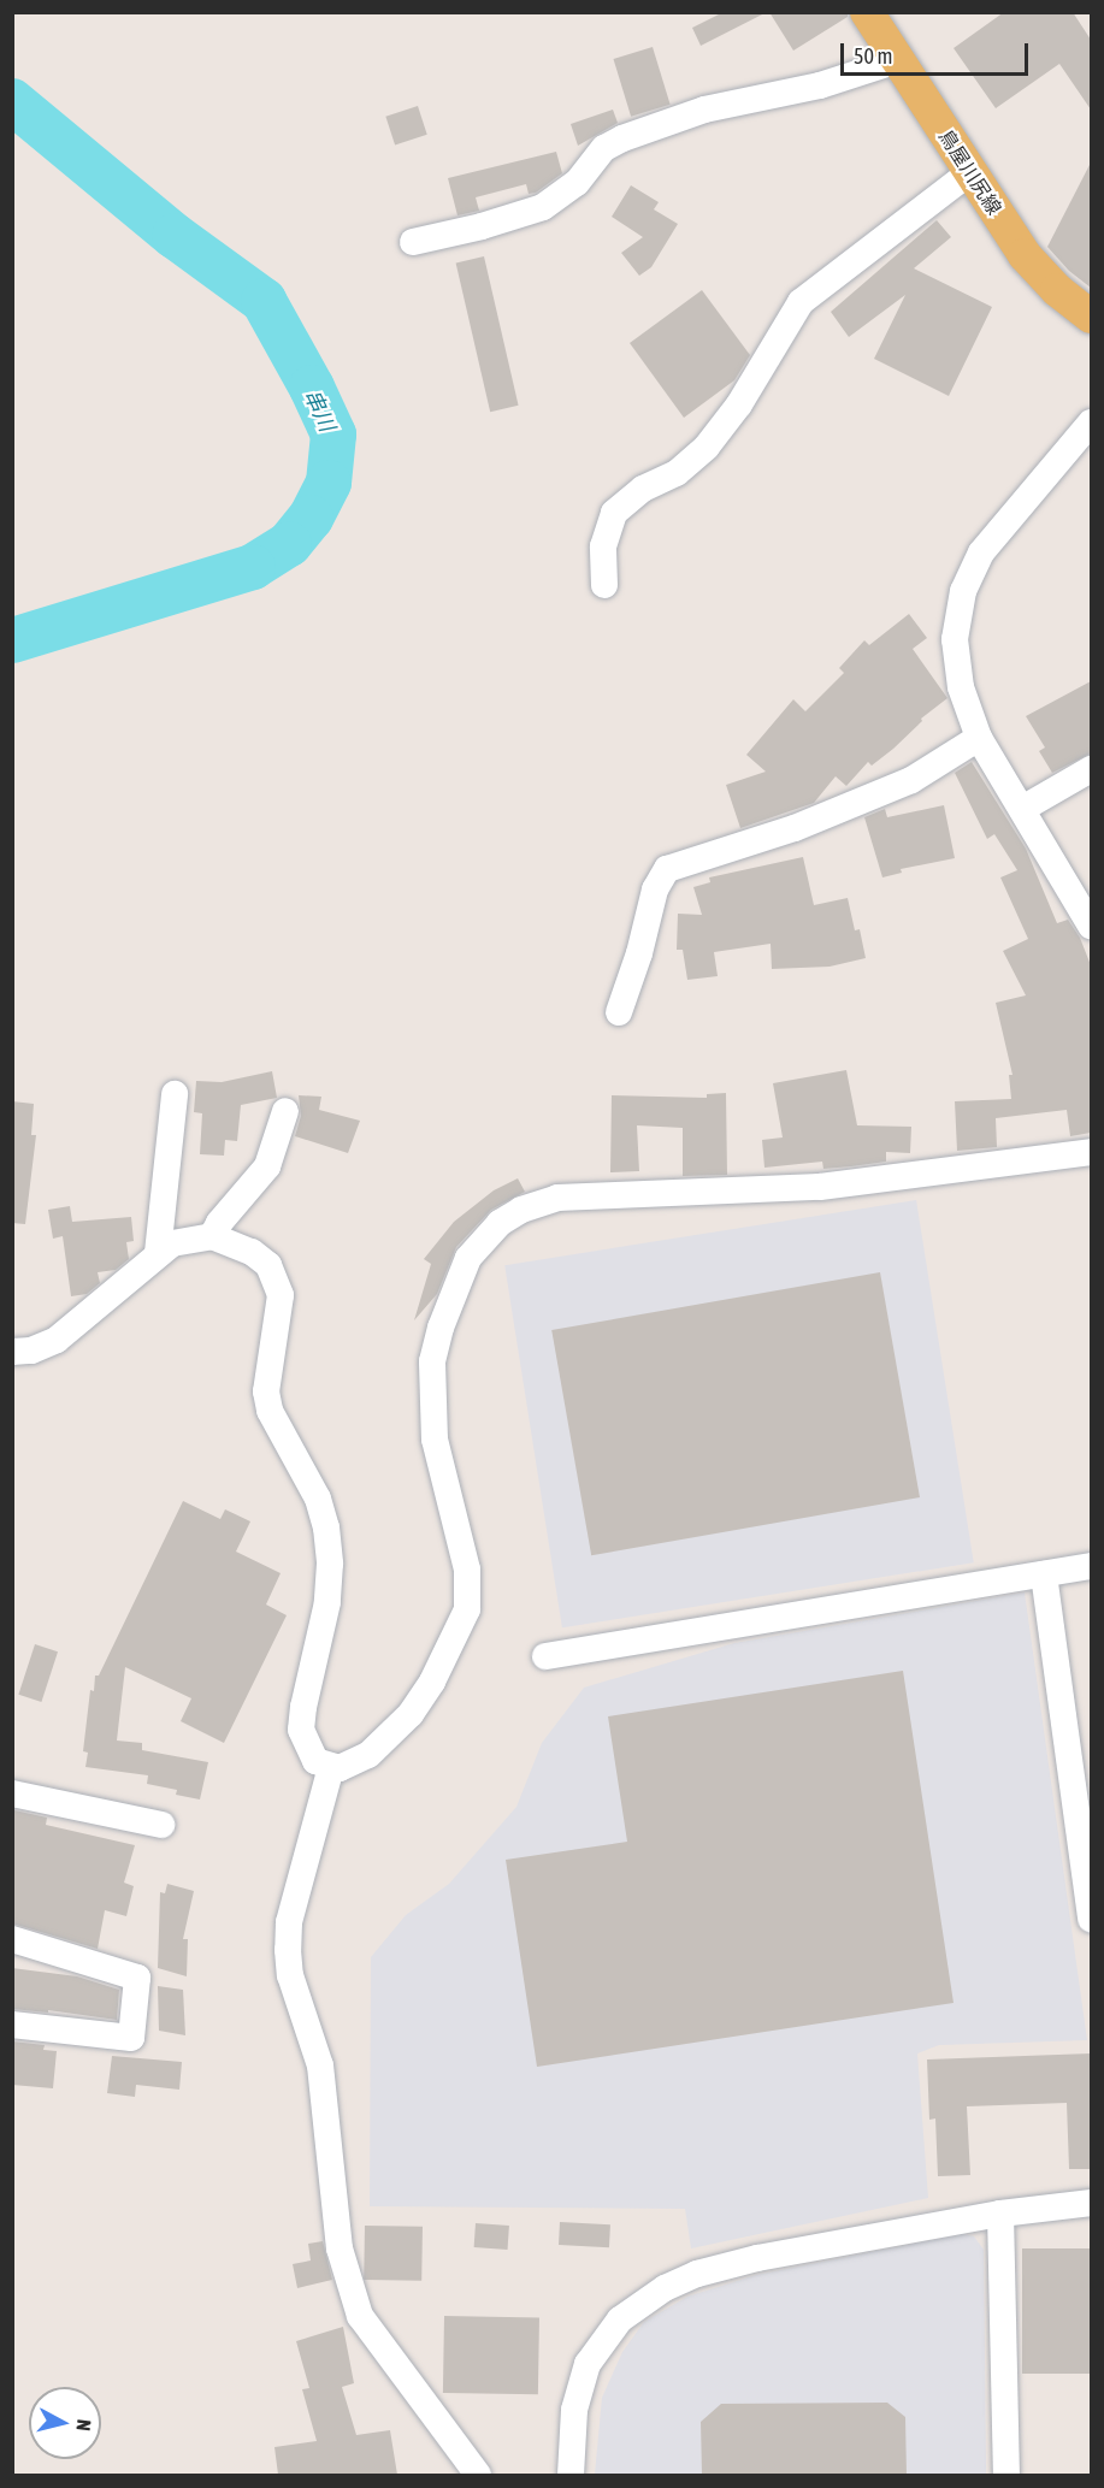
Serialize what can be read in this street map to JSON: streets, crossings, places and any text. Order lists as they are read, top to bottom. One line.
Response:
{"streets":{"main road":["鳥屋川尻線"]},"water":["串川"],"scale_bar":"50 m","north":"right"}
